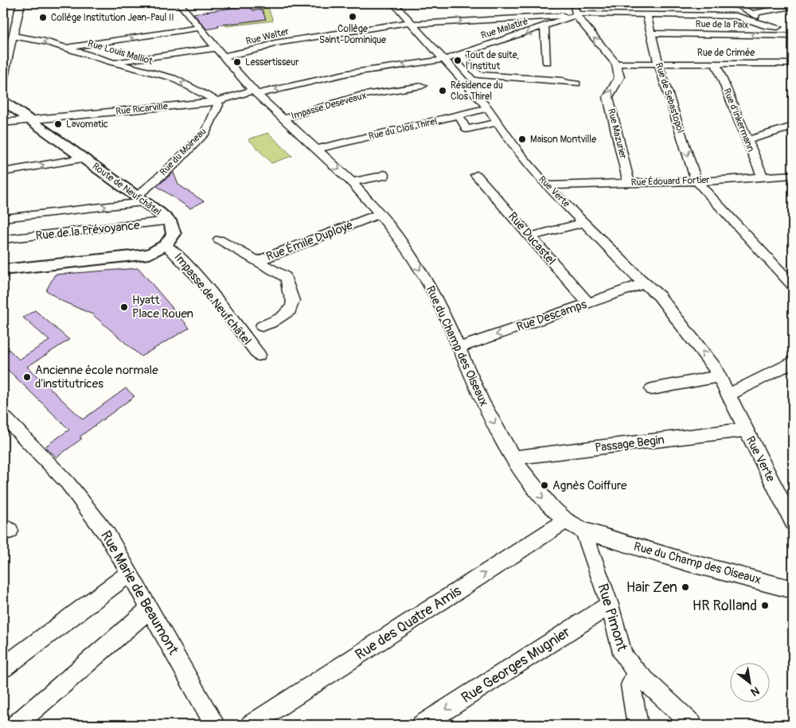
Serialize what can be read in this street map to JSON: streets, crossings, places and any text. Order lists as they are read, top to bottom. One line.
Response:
{"streets":{"main road":["Route de Neufchâtel"],"street":["Rue de la Paix","Rue Malatiré","Rue Walter","Rue Louis Malliot","Rue de Crimée","Rue de Sebastopol","Impasse Deseveaux","Rue Ricarville","Rue d'Inkermann","Rue du Clos Thirel","Rue Mazurier","Rue du Moineau","Rue Édouard Fortier","Rue Verte","Rue de la Prévoyance","Rue Ducastel","Rue Émile Duployé","Impasse de Neufchâtel","Rue Descamps","Rue du Champ des Oiseaux","Passage Begin","Rue Marie de Beaumont","Rue Pimont","Rue des Quatre Amis","Rue Georges Mugnier"]},"crossings":[["Rue de la Paix","Rue de Sebastopol"],["Rue Malatiré","Rue Walter"],["Rue Malatiré","Rue de Sebastopol"],["Rue Malatiré","Rue Ricarville"],["Rue Malatiré","Rue Verte"],["Rue Malatiré","Rue du Champ des Oiseaux"],["Rue Walter","Rue Verte"],["Rue Walter","Rue du Champ des Oiseaux"],["Rue Louis Malliot","Rue Ricarville"],["Rue Louis Malliot","Rue du Moineau"],["Rue de Crimée","Rue de Sebastopol"],["Rue de Crimée","Rue d'Inkermann"],["Rue de Crimée","Rue Mazurier"],["Rue de Sebastopol","Rue Édouard Fortier"],["Impasse Deseveaux","Rue du Champ des Oiseaux"],["Rue Ricarville","Rue du Moineau"],["Rue Ricarville","Route de Neufchâtel"],["Rue Ricarville","Rue du Champ des Oiseaux"],["Rue d'Inkermann","Rue Édouard Fortier"],["Rue du Clos Thirel","Rue Verte"],["Rue du Clos Thirel","Rue du Champ des Oiseaux"],["Rue Mazurier","Rue Édouard Fortier"],["Rue du Moineau","Route de Neufchâtel"],["Rue Édouard Fortier","Rue Verte"],["Route de Neufchâtel","Rue de la Prévoyance"],["Route de Neufchâtel","Impasse de Neufchâtel"],["Rue Verte","Rue Descamps"],["Rue Verte","Passage Begin"],["Rue Ducastel","Rue Descamps"],["Rue Émile Duployé","Rue du Champ des Oiseaux"],["Rue Descamps","Rue du Champ des Oiseaux"],["Rue du Champ des Oiseaux","Passage Begin"],["Rue du Champ des Oiseaux","Rue Pimont"],["Rue du Champ des Oiseaux","Rue des Quatre Amis"],["Rue Pimont","Rue Georges Mugnier"]],"one_way":["Rue Malatiré","Rue Walter","Rue de Sebastopol","Rue Mazurier","Rue Descamps","Rue du Champ des Oiseaux","Rue des Quatre Amis","Rue Georges Mugnier"],"places":["Collège Saint-Dominique","Collège Institution Jean-Paul II","Tout de suite, l'Institut","Lessertisseur","Résidence du Clos Thirel","Lavomatic","Maison Montville","Hyatt Place Rouen","Ancienne école normale d'institutrices","Agnès Coiffure","Hair Zen","HR Rolland"],"north":"bottom right"}
